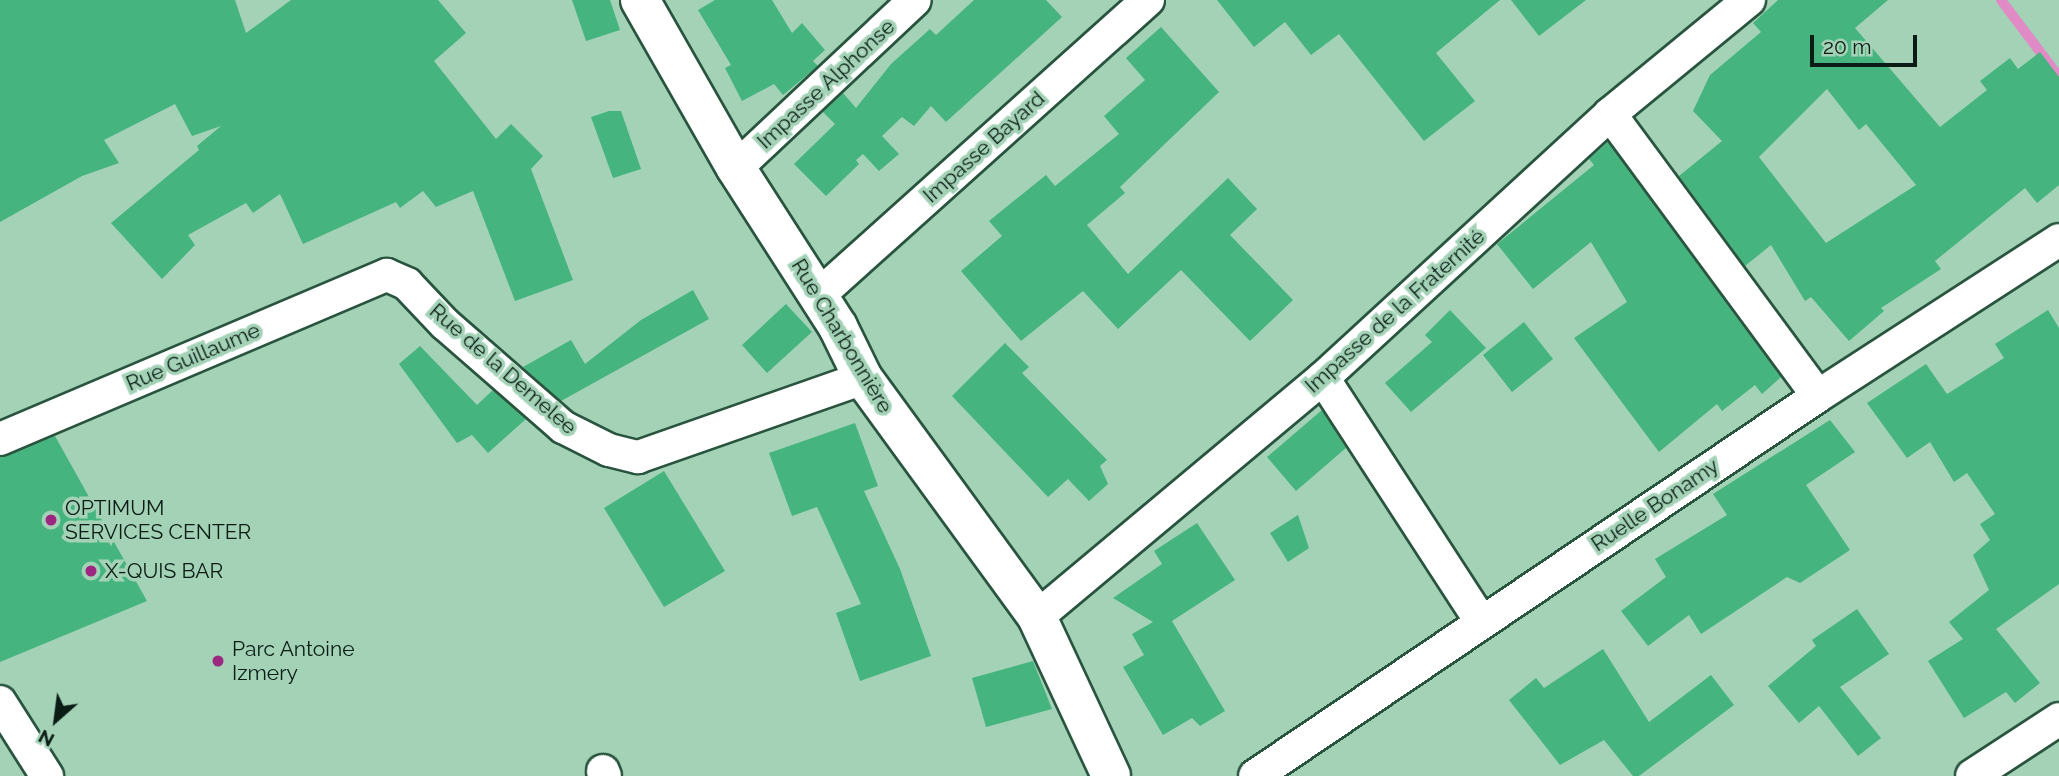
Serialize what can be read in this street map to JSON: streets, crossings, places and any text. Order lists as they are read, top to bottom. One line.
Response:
{"streets":{"street":["Impasse Alphonse","Impasse Bayard","Impasse de la Fraternité","Rue Charbonnière","Rue Guillaume","Rue de la Demelee","Ruelle Bonamy"]},"crossings":[["Impasse Alphonse","Rue Charbonnière"],["Impasse Bayard","Rue Charbonnière"],["Impasse de la Fraternité","Rue Charbonnière"],["Rue Charbonnière","Rue de la Demelee"],["Rue Guillaume","Rue de la Demelee"]],"places":["OPTIMUM SERVICES CENTER","X-QUIS BAR","Parc Antoine Izmery"],"scale_bar":"20 m","north":"bottom left"}
